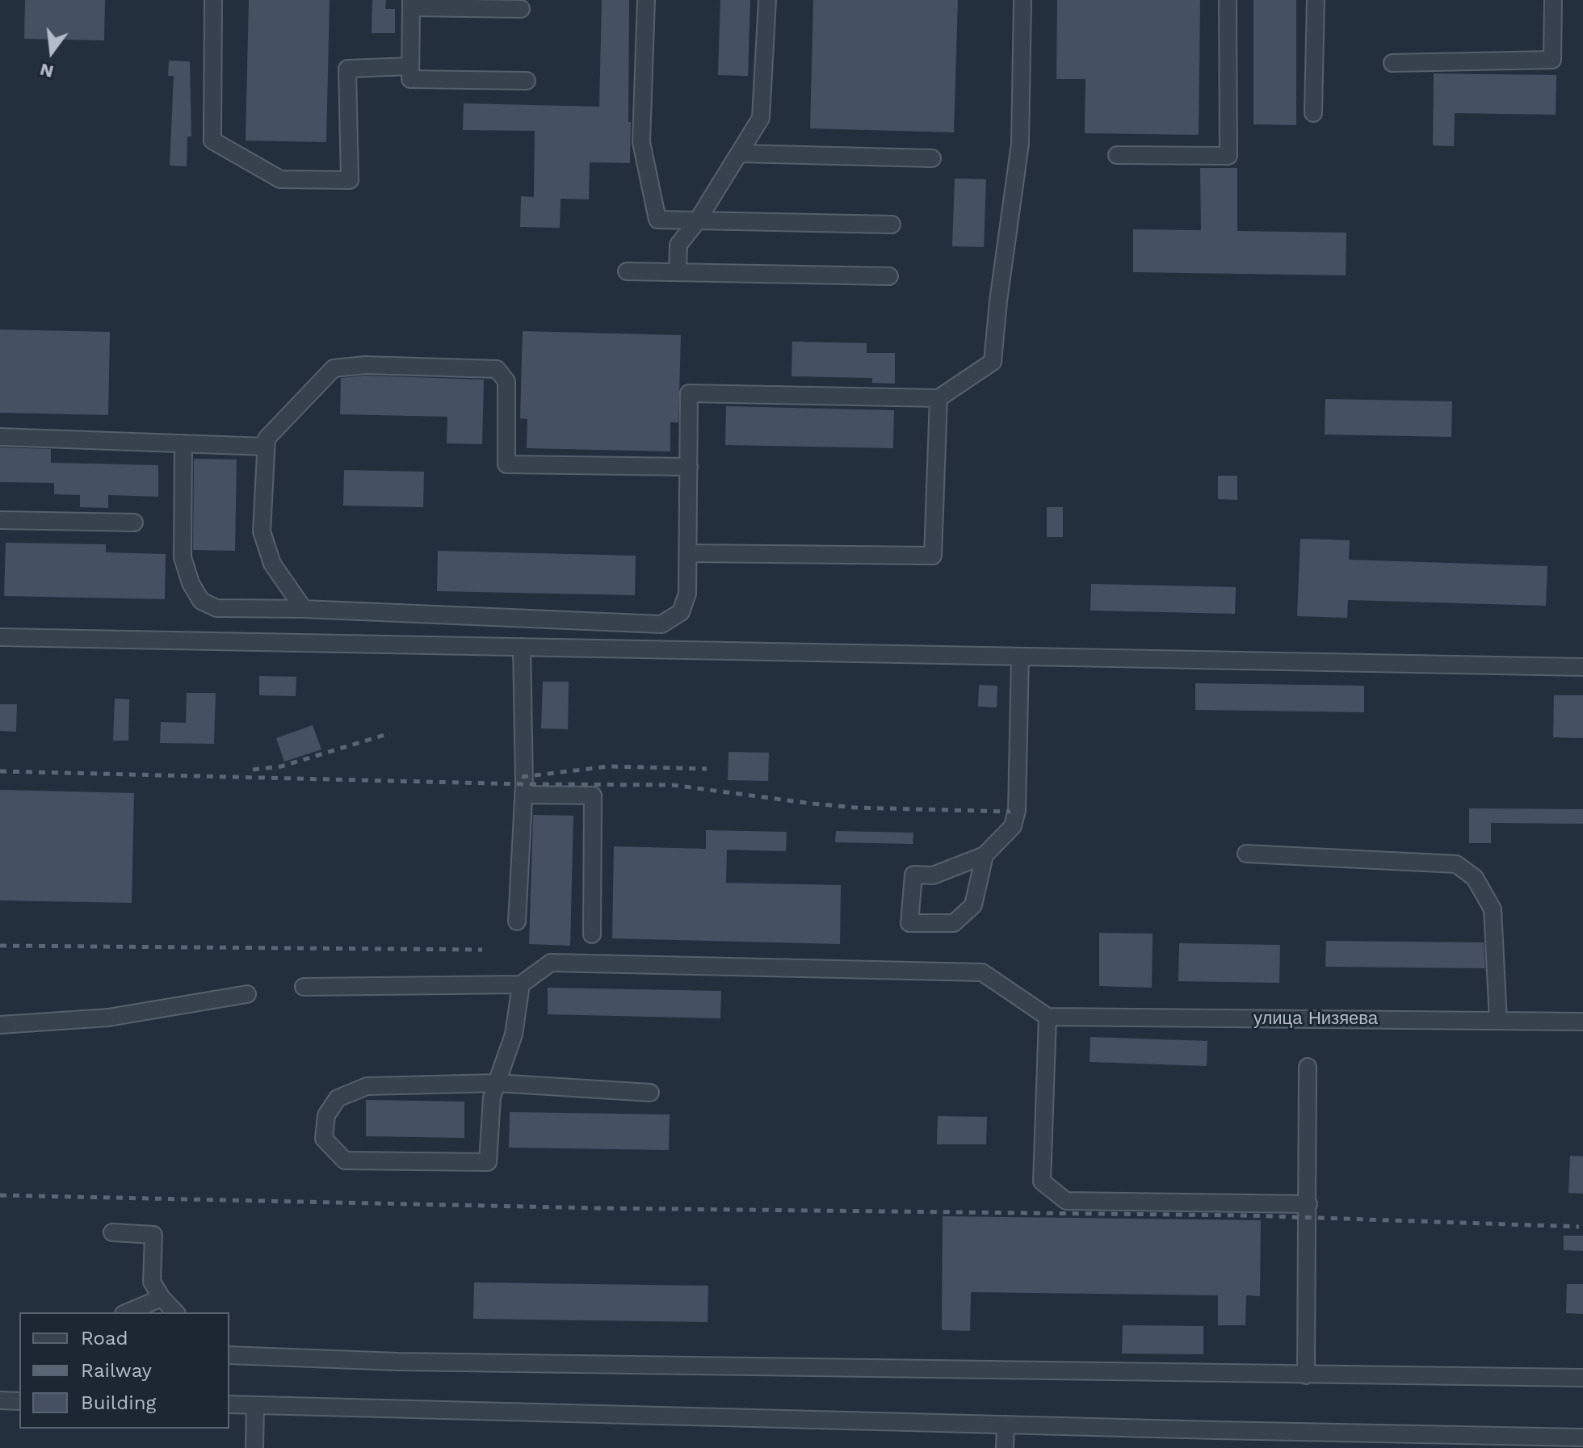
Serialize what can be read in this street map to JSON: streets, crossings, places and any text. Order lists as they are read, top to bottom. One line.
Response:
{"streets":{"street":["улица Низяева"]},"legend":["Road","Railway","Building"],"north":"bottom"}
